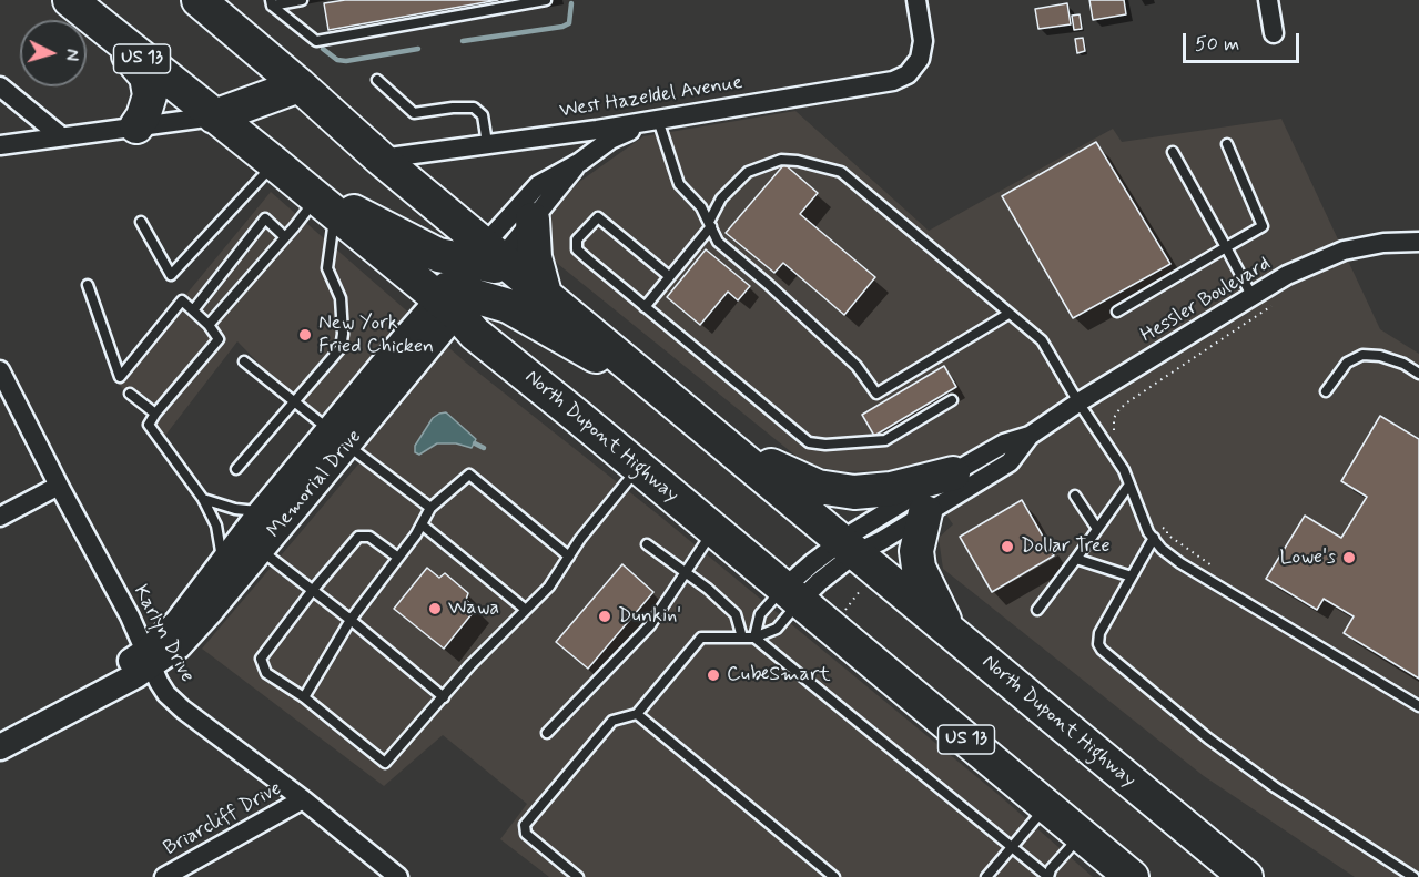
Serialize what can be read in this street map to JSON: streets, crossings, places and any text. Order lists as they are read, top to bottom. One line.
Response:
{"streets":{"highway":["US 13","North Dupont Highway"],"street":["West Hazeldel Avenue","Hessler Boulevard","Memorial Drive","Karlyn Drive","Briarcliff Drive"]},"crossings":[["West Hazeldel Avenue","North Dupont Highway"],["West Hazeldel Avenue","Memorial Drive"],["Hessler Boulevard","North Dupont Highway"],["North Dupont Highway","Memorial Drive"],["Memorial Drive","Karlyn Drive"],["Karlyn Drive","Briarcliff Drive"]],"places":["New York Fried Chicken","Dollar Tree","Lowe's","Wawa","Dunkin'","CubeSmart"],"scale_bar":"50 m","north":"right"}
